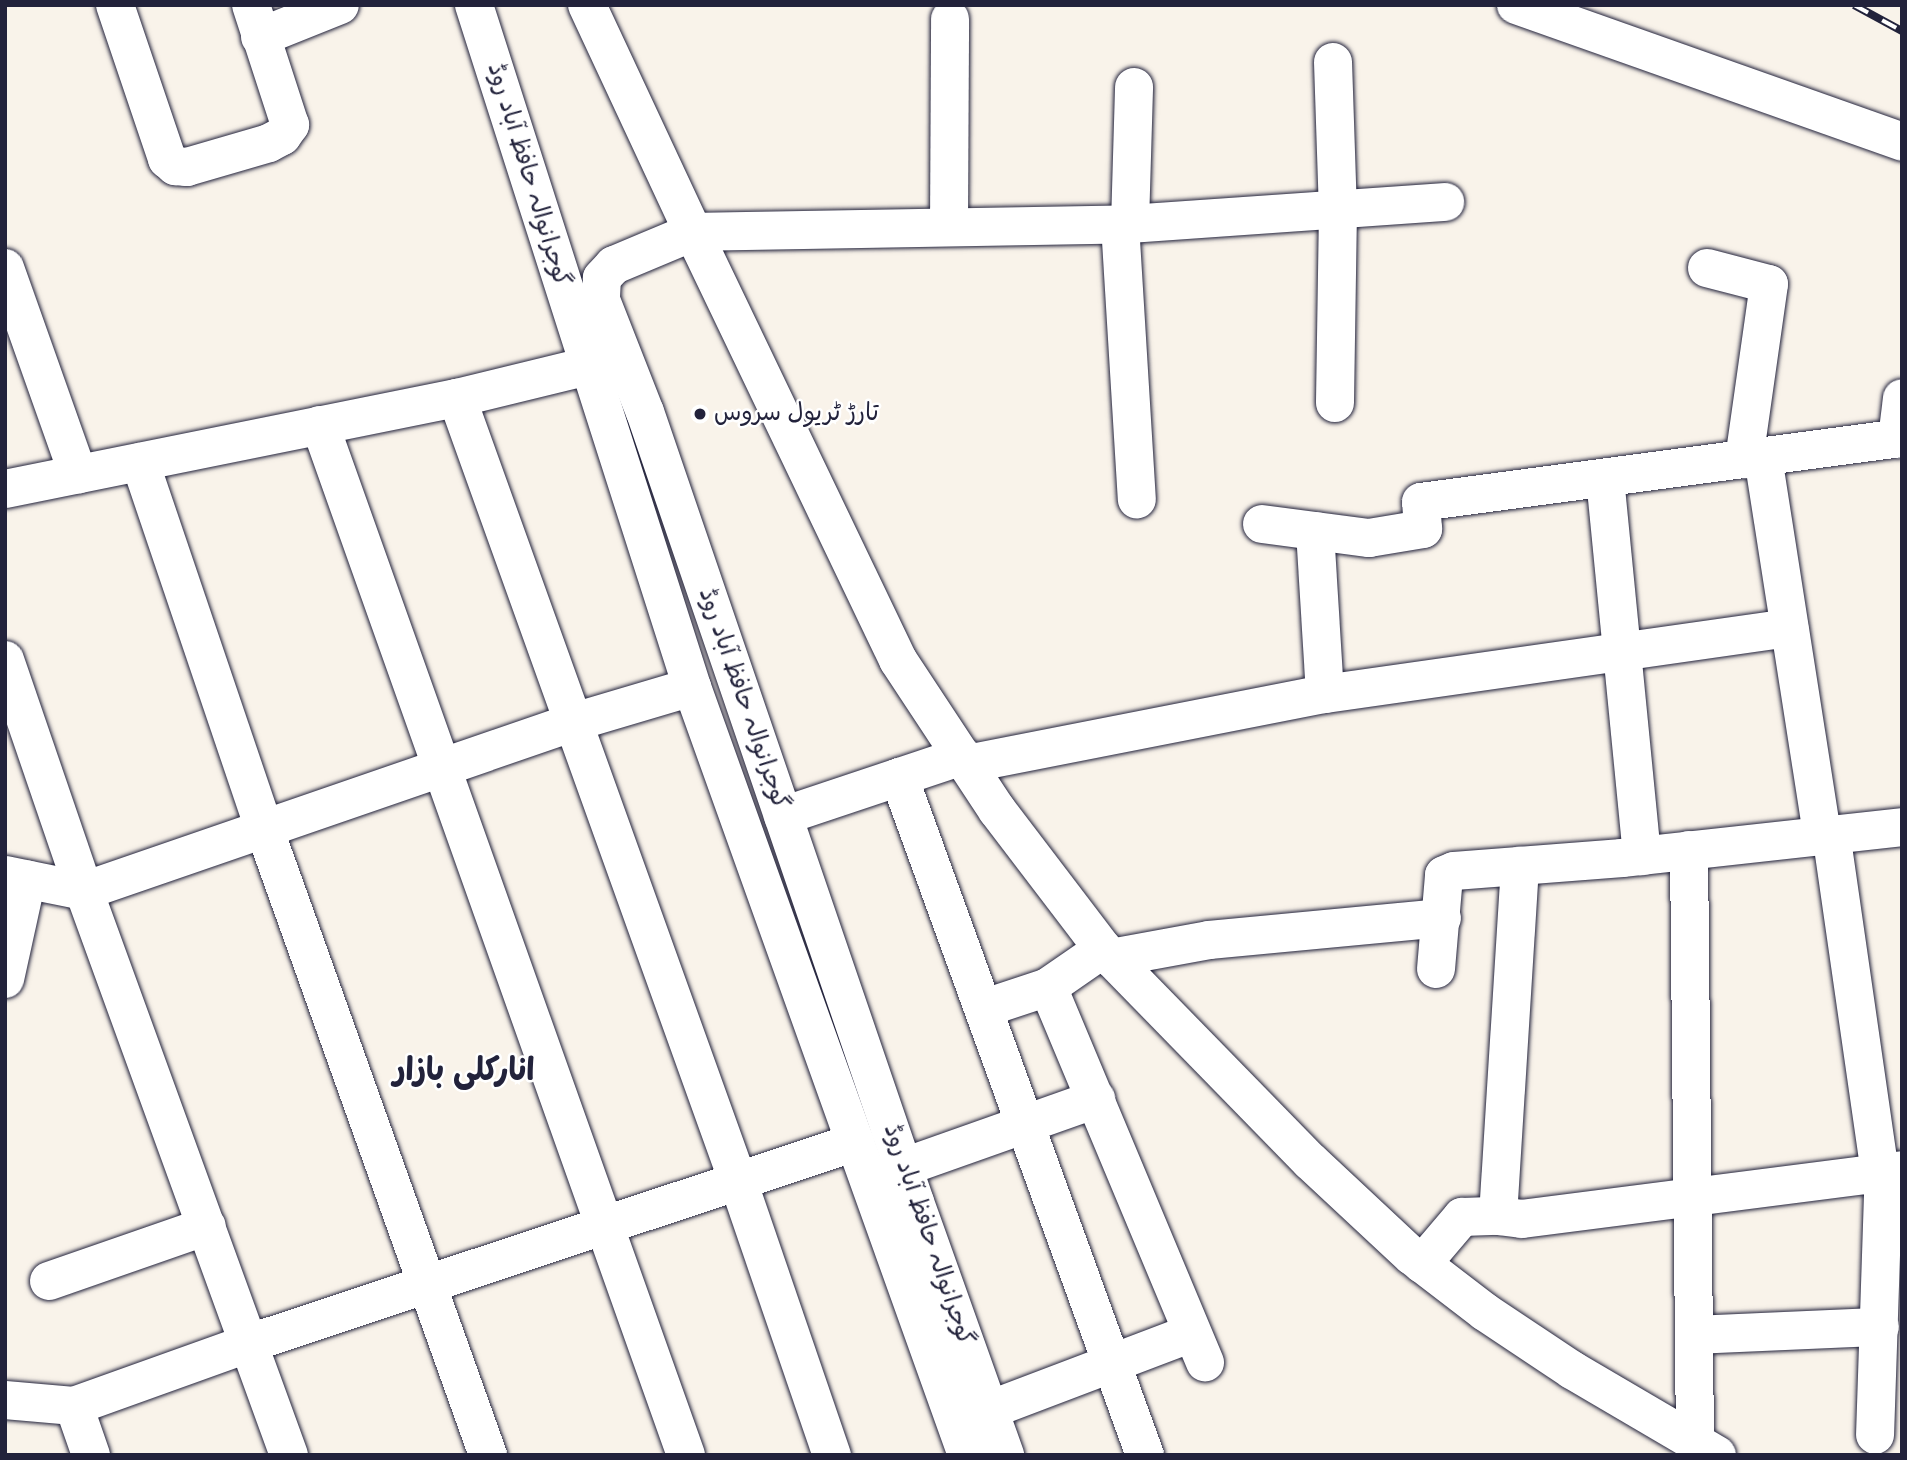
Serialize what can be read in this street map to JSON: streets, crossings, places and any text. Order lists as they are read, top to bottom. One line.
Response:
{"streets":{"street":["گوجرانوالہ حافظ آباد روڈ"]},"districts":["انارکلی بازار"],"places":["تارڑ ٹریول سروس"]}
